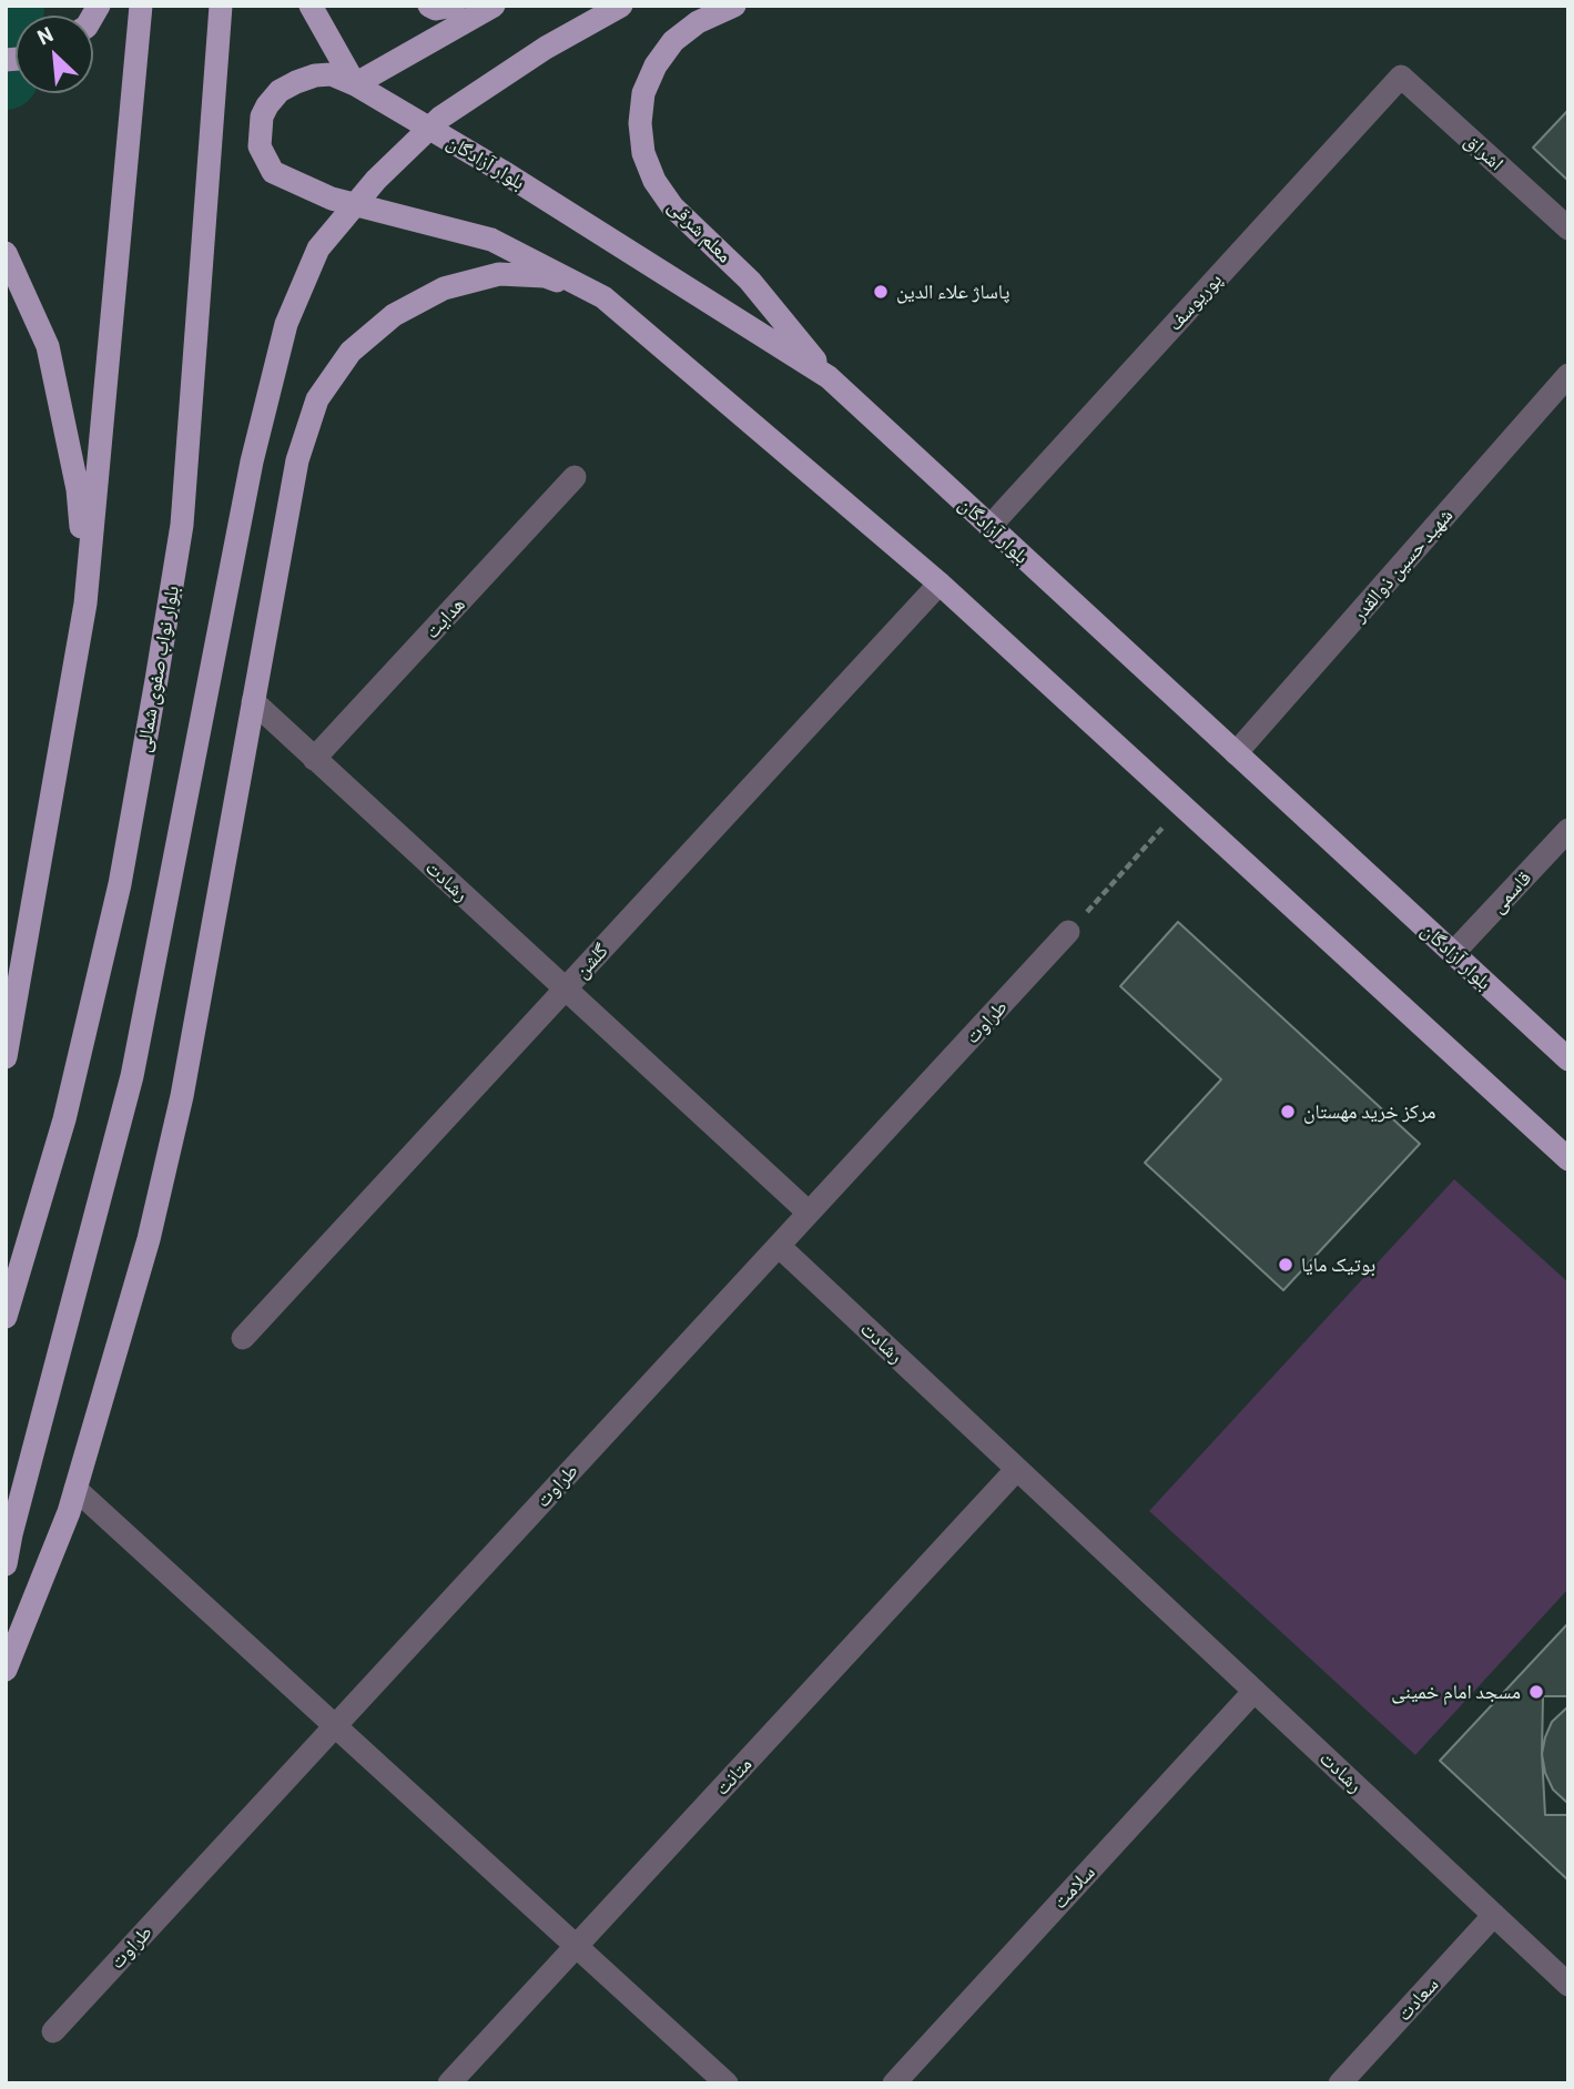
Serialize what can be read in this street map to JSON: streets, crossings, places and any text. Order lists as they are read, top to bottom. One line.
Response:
{"streets":{"main road":["بلوار آزادگان","معلم شرقی","بلوار نواب صفوی شمالی"],"street":["اشراق","پوریوسف","شهید حسین ذوالقدر","هدایت","رشادت","قاسمی","گلشن","طراوت","متانت","سلامت","سعادت"]},"crossings":[["اشراق","پوریوسف"],["بلوار آزادگان","معلم شرقی"],["بلوار آزادگان","پوریوسف"],["بلوار آزادگان","شهید حسین ذوالقدر"],["بلوار آزادگان","قاسمی"],["هدایت","رشادت"],["رشادت","گلشن"],["رشادت","طراوت"],["رشادت","متانت"],["رشادت","سلامت"],["رشادت","سعادت"]],"places":["پاساژ علاء الدین","مرکز خرید مهستان","بوتیک مایا","مسجد امام خمینی"],"north":"top left"}
